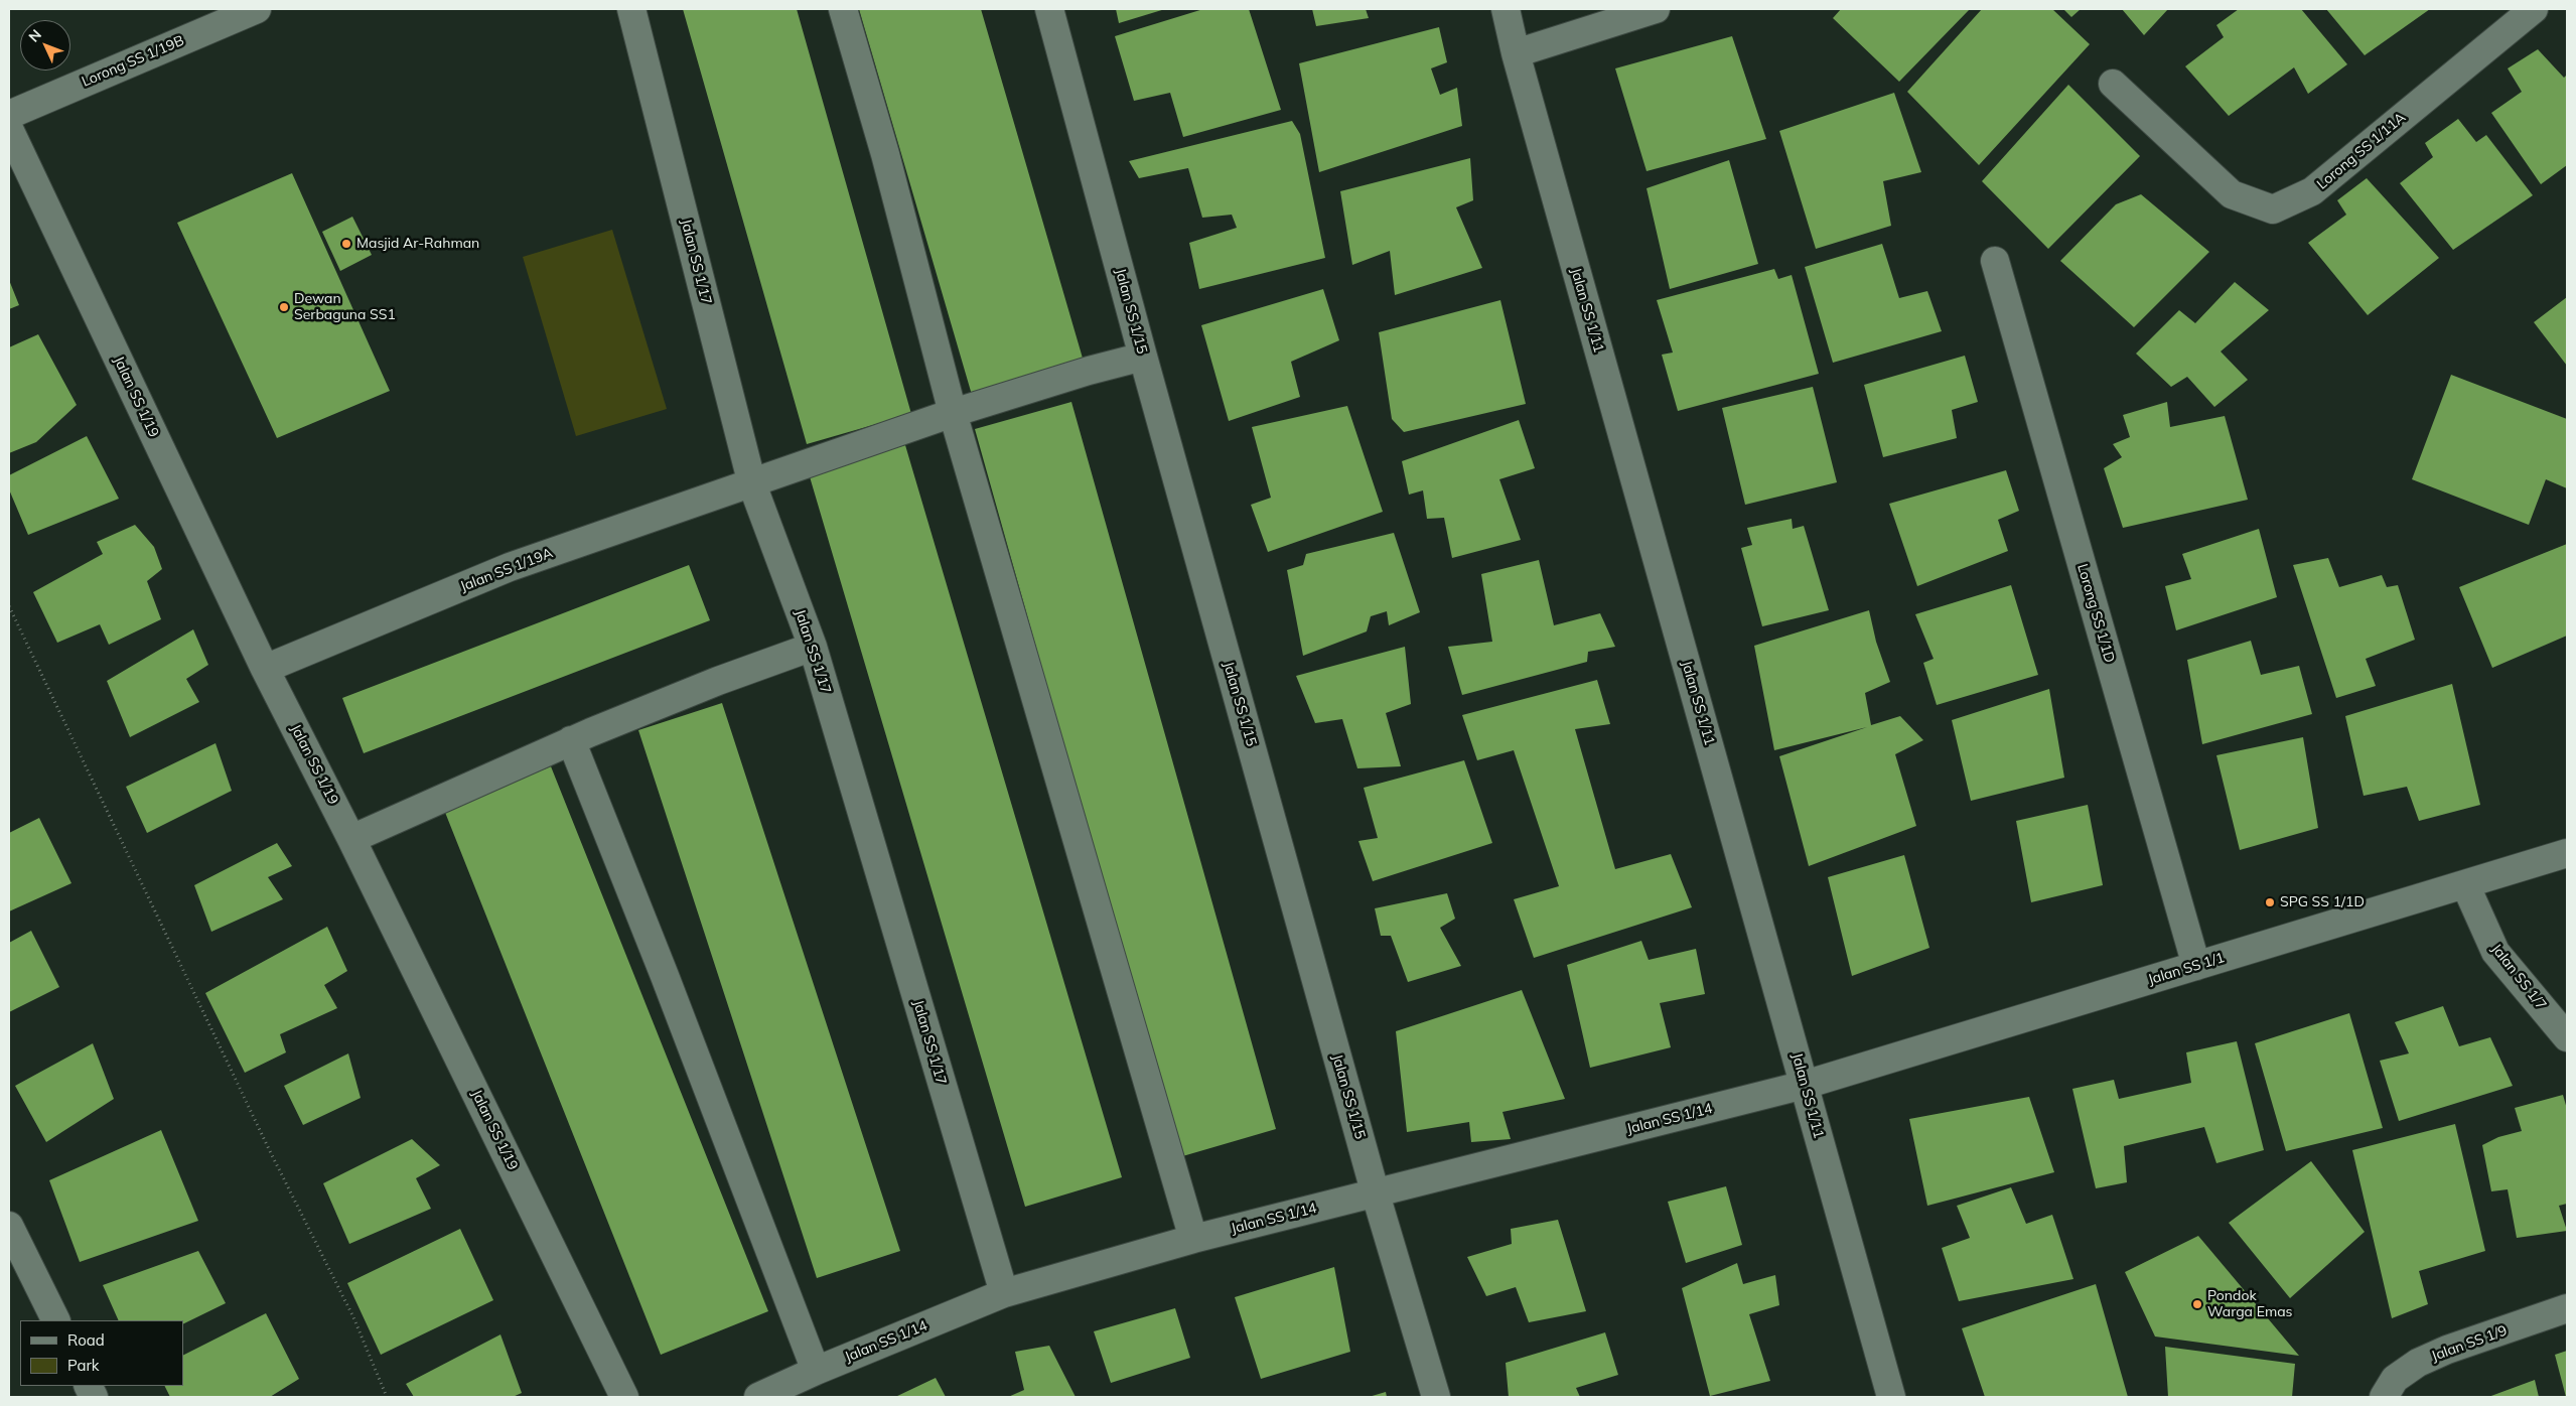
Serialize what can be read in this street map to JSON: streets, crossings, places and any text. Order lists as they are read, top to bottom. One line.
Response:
{"streets":{"street":["Lorong SS 1/19B","Lorong SS 1/11A","Jalan SS 1/17","Jalan SS 1/11","Jalan SS 1/15","Jalan SS 1/19","Jalan SS 1/19A","Lorong SS 1/1D","Jalan SS 1/1","Jalan SS 1/7","Jalan SS 1/14","Jalan SS 1/9"]},"crossings":[["Jalan SS 1/17","Jalan SS 1/19A"],["Jalan SS 1/17","Jalan SS 1/14"],["Jalan SS 1/11","Jalan SS 1/1"],["Jalan SS 1/11","Jalan SS 1/14"],["Jalan SS 1/15","Jalan SS 1/19A"],["Jalan SS 1/15","Jalan SS 1/14"],["Jalan SS 1/19","Jalan SS 1/19A"],["Lorong SS 1/1D","Jalan SS 1/1"],["Jalan SS 1/1","Jalan SS 1/7"],["Jalan SS 1/1","Jalan SS 1/14"]],"places":["Masjid Ar-Rahman","Dewan Serbaguna SS1","SPG SS 1/1D","Pondok Warga Emas"],"legend":["Road","Park"],"north":"top left"}
